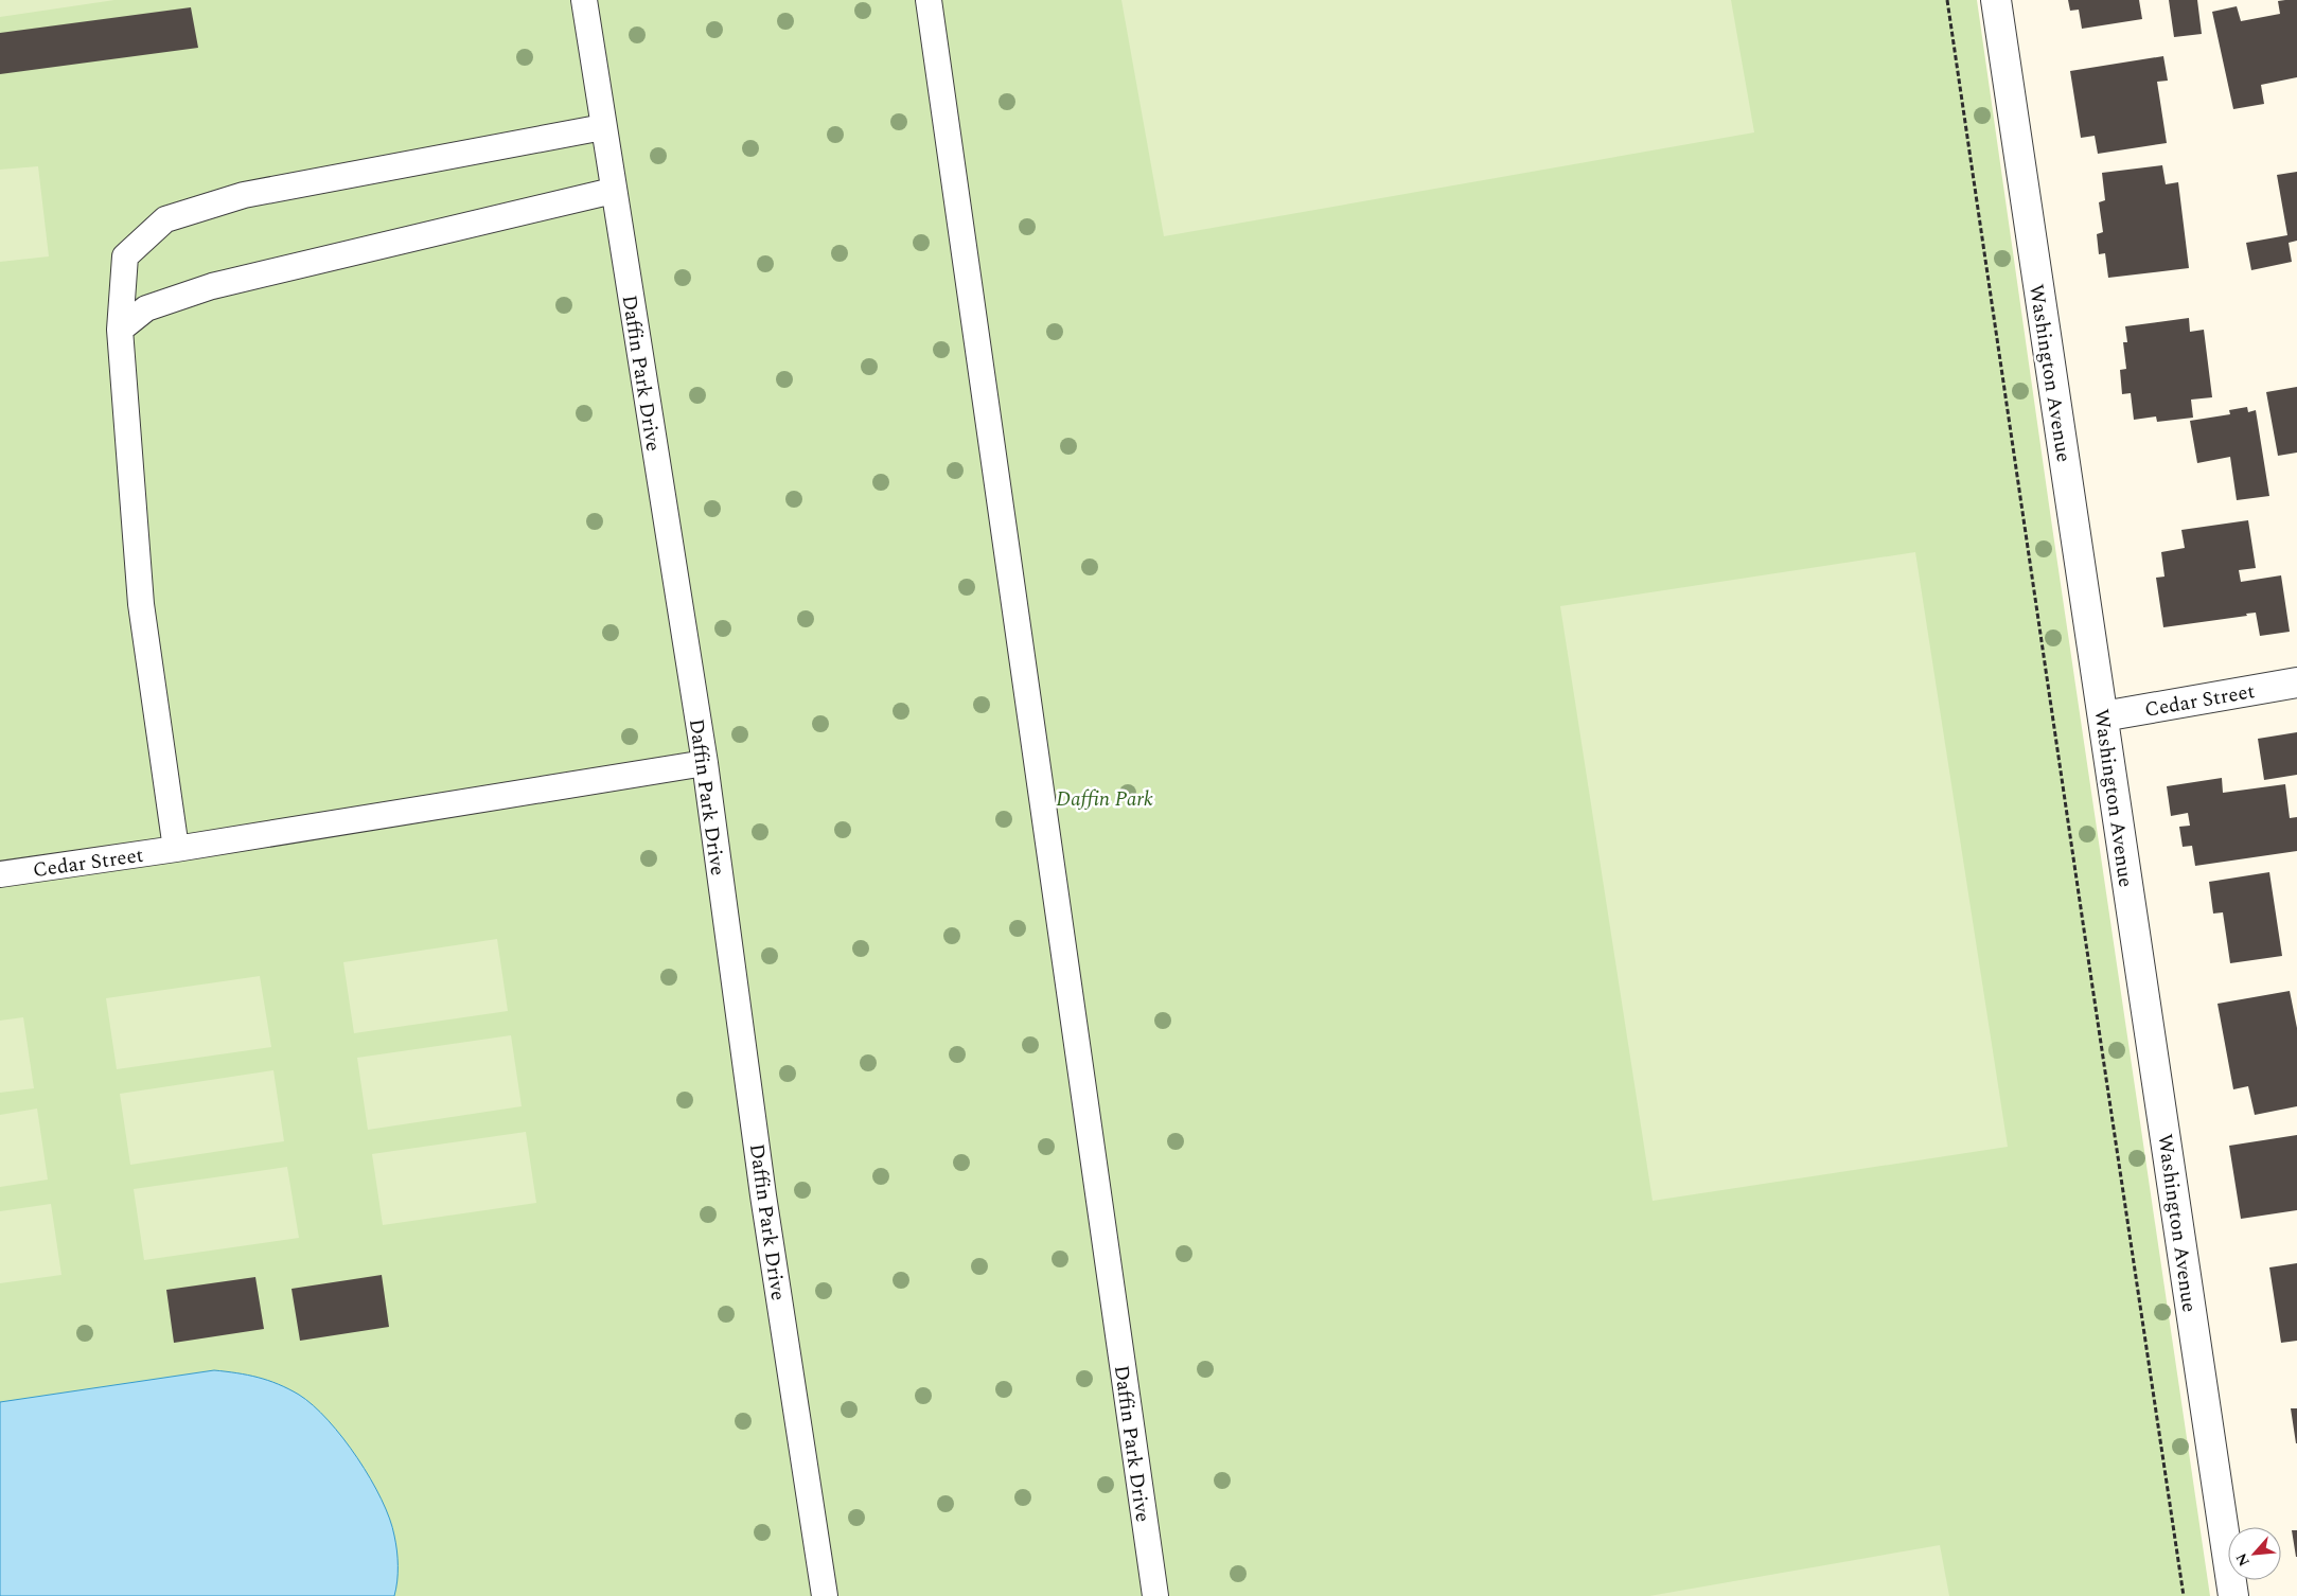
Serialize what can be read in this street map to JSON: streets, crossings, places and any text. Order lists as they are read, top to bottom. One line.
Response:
{"streets":{"street":["Washington Avenue","Cedar Street"],"lane":["Daffin Park Drive"]},"crossings":[["Daffin Park Drive","Cedar Street"],["Washington Avenue","Cedar Street"]],"parks":["Daffin Park"],"north":"bottom left"}
